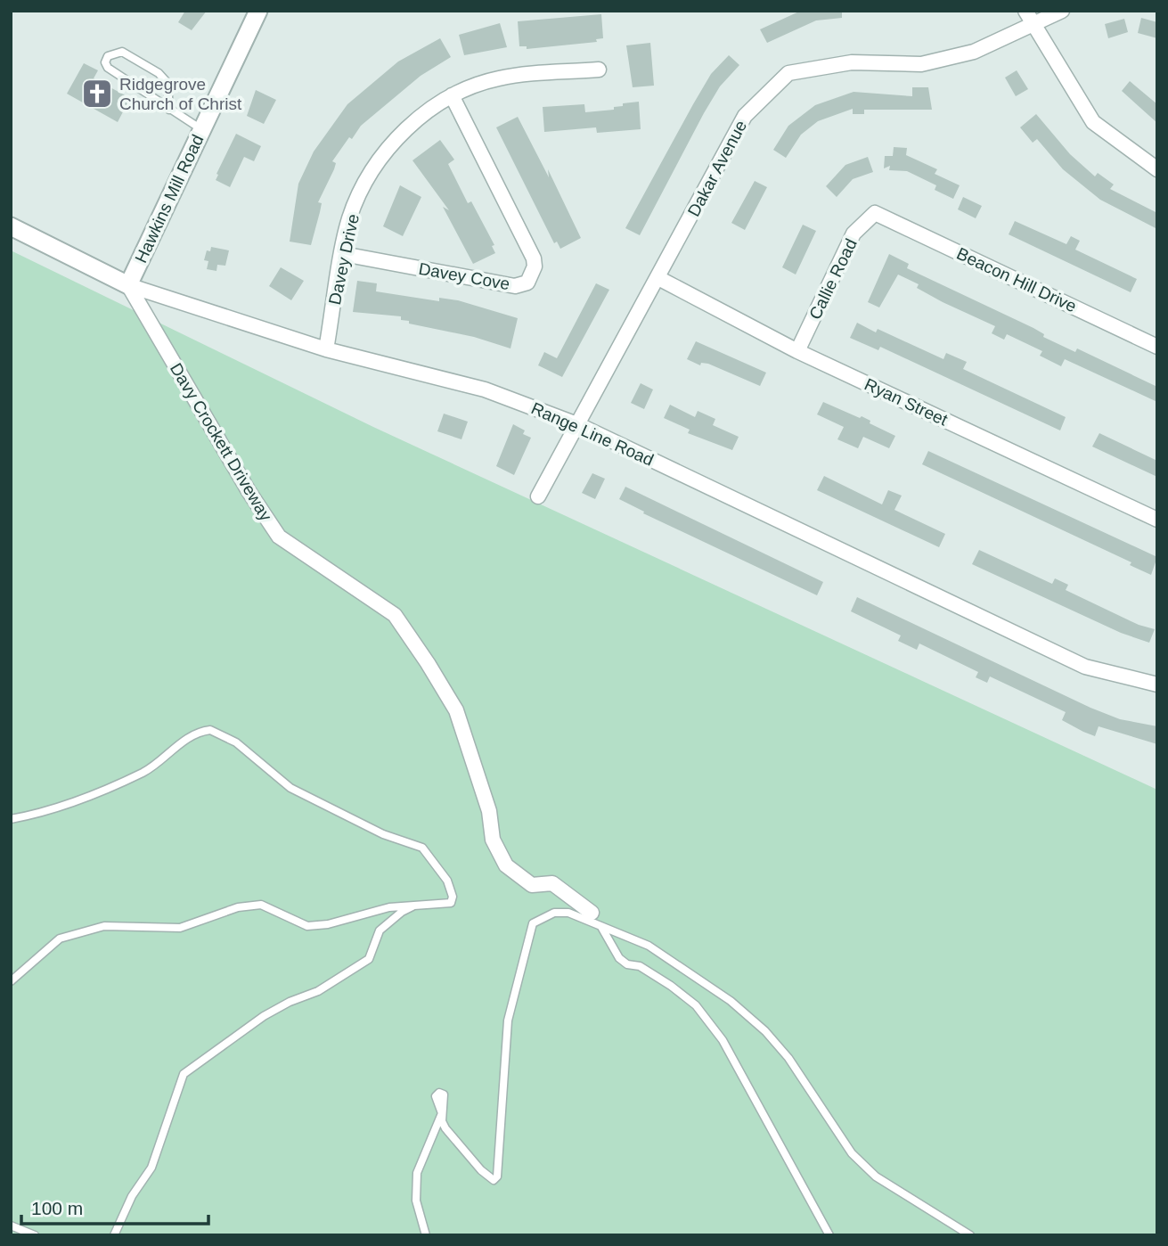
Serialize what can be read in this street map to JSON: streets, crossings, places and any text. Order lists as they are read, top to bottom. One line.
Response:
{"streets":{"street":["Dakar Avenue","Hawkins Mill Road","Davey Drive","Davey Cove","Callie Road","Beacon Hill Drive","Ryan Street","Range Line Road","Davy Crockett Driveway"]},"crossings":[["Dakar Avenue","Ryan Street"],["Dakar Avenue","Range Line Road"],["Hawkins Mill Road","Range Line Road"],["Hawkins Mill Road","Davy Crockett Driveway"],["Davey Drive","Davey Cove"],["Davey Drive","Range Line Road"],["Callie Road","Beacon Hill Drive"],["Callie Road","Ryan Street"],["Range Line Road","Davy Crockett Driveway"]],"places":{"church":["Ridgegrove Church of Christ"]},"scale_bar":"100 m"}
